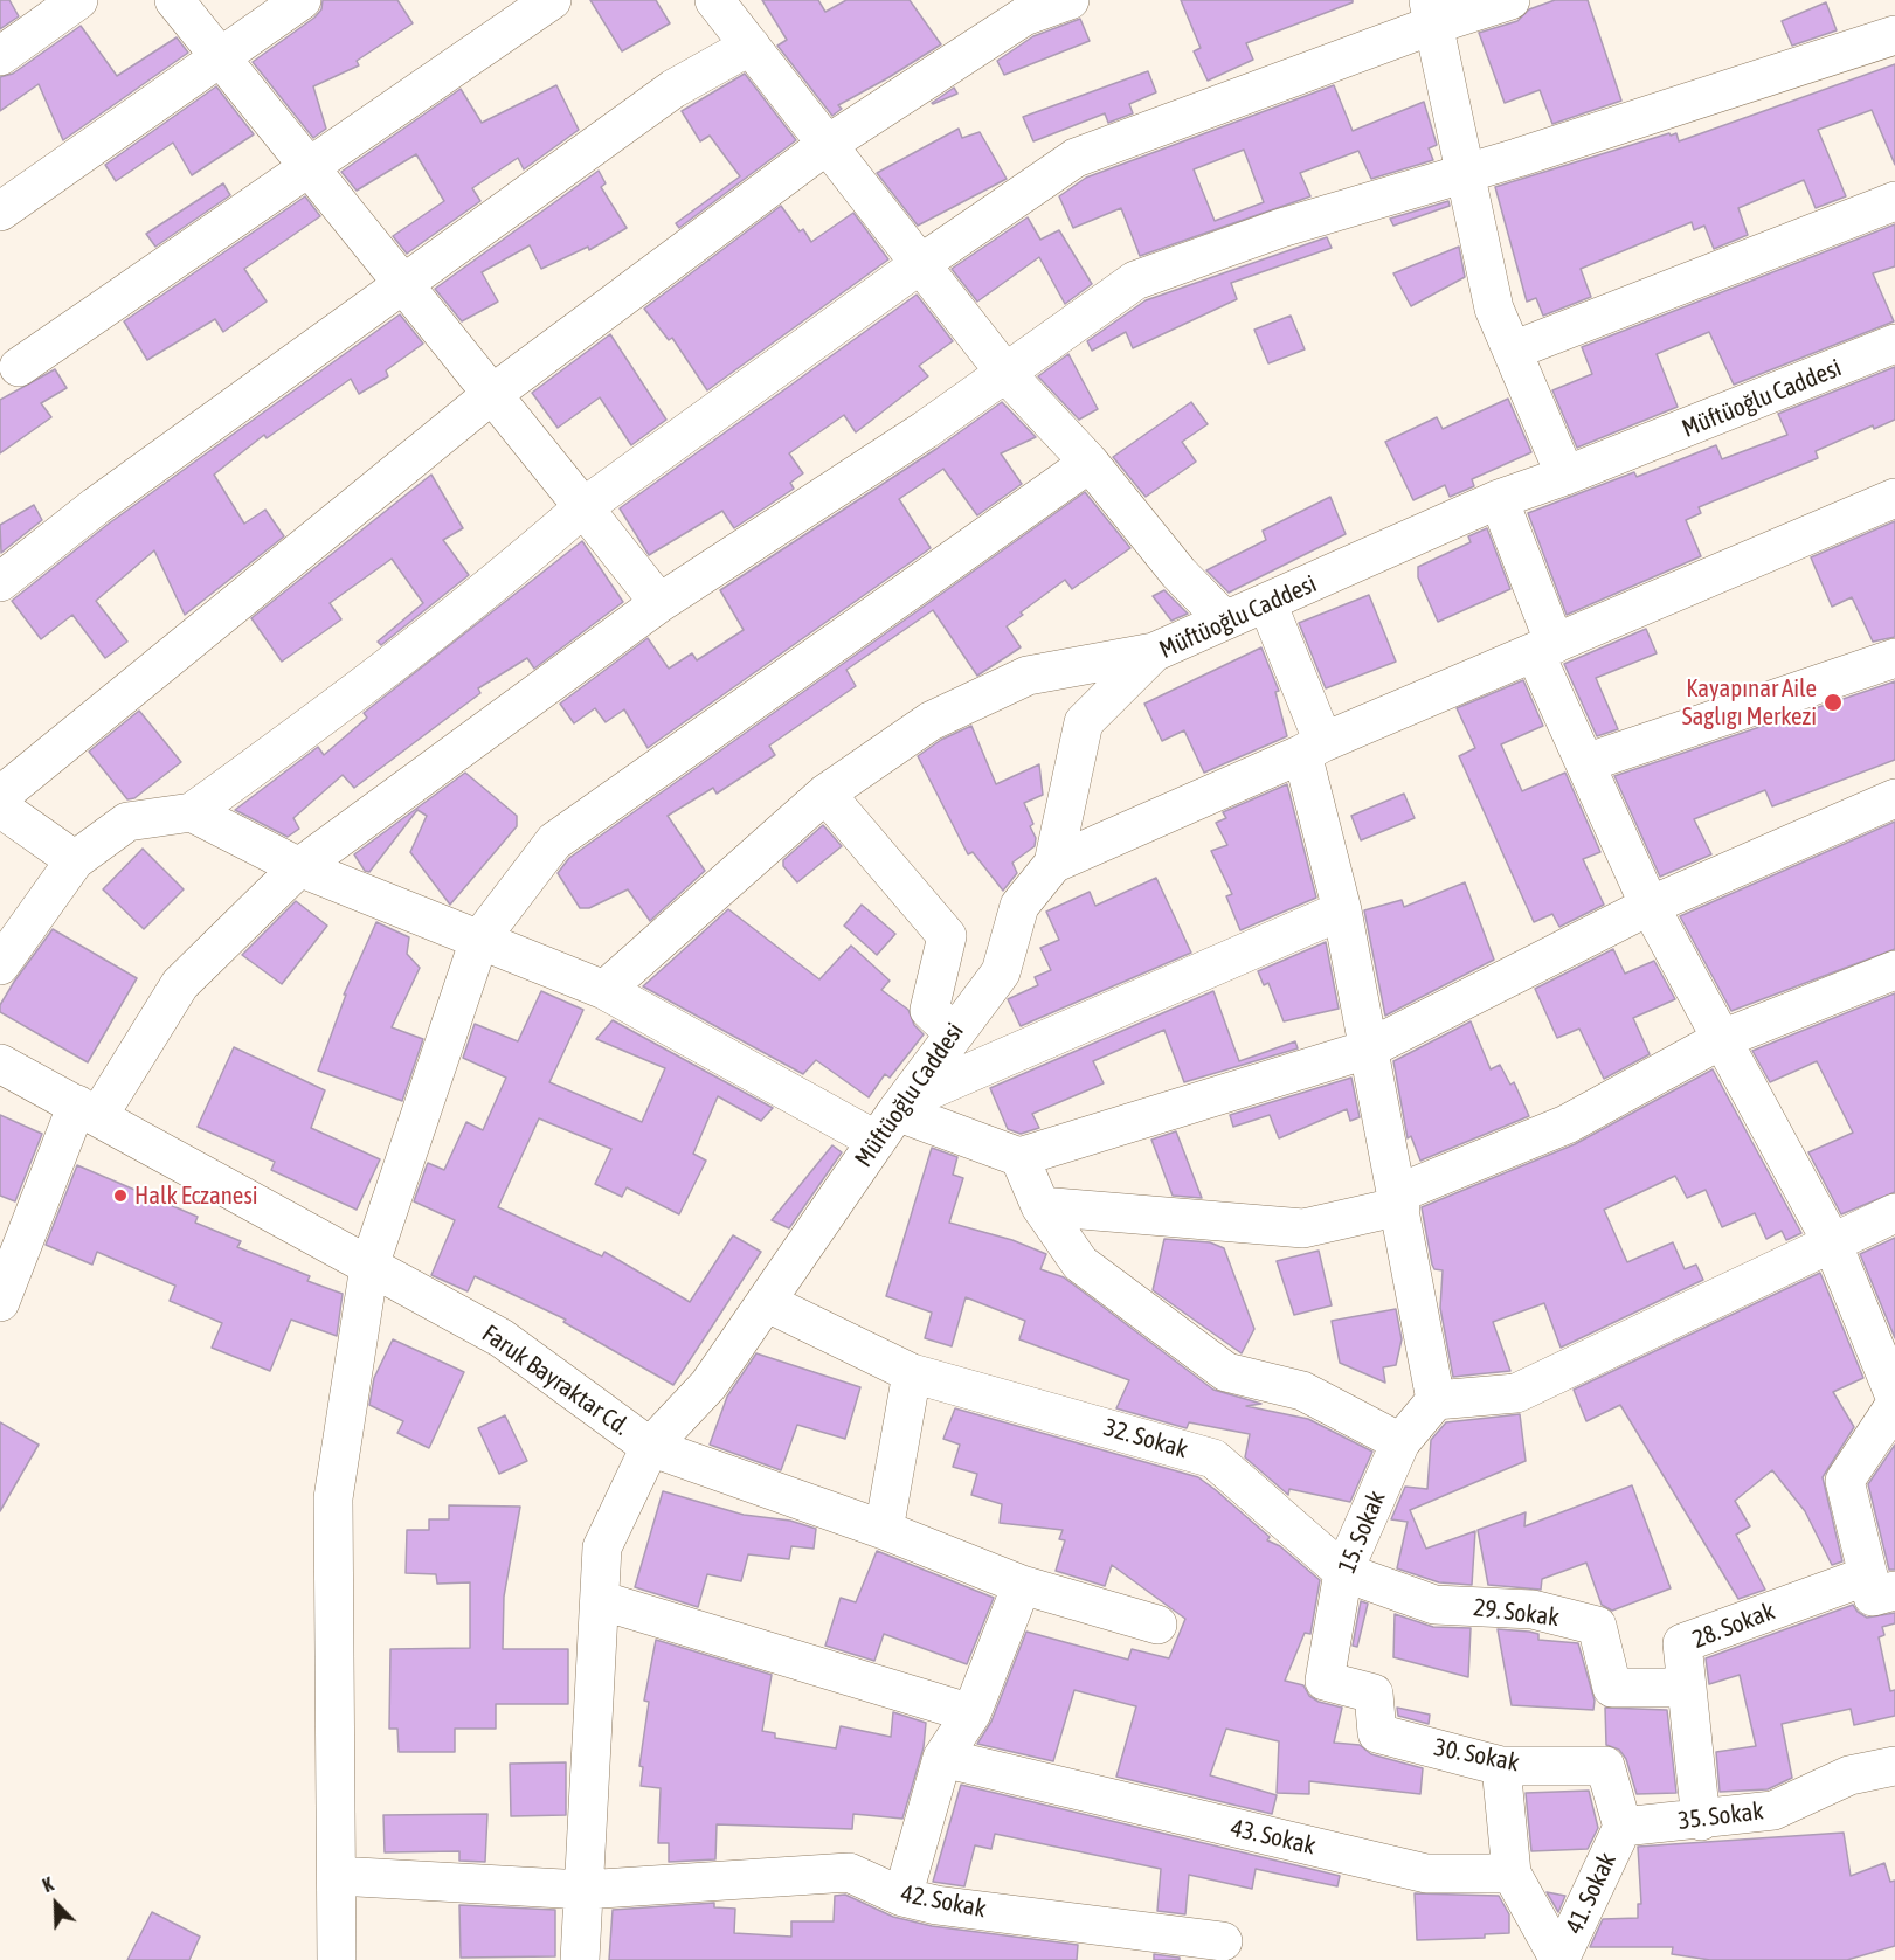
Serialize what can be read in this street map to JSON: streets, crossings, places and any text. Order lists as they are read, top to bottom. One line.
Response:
{"streets":{"street":["Müftüoğlu Caddesi","Faruk Bayraktar Cd.","32. Sokak","15. Sokak","29. Sokak","28. Sokak","30. Sokak","35. Sokak","43. Sokak","41. Sokak","42. Sokak"]},"crossings":[["Müftüoğlu Caddesi","Faruk Bayraktar Cd."],["Müftüoğlu Caddesi","32. Sokak"],["Faruk Bayraktar Cd.","42. Sokak"],["32. Sokak","15. Sokak"],["32. Sokak","29. Sokak"],["15. Sokak","29. Sokak"],["15. Sokak","30. Sokak"],["29. Sokak","28. Sokak"],["28. Sokak","35. Sokak"],["30. Sokak","35. Sokak"],["30. Sokak","41. Sokak"],["35. Sokak","41. Sokak"]],"places":["Kayapınar Aile Saglıgı Merkezi","Halk Eczanesi"],"north":"top left"}
